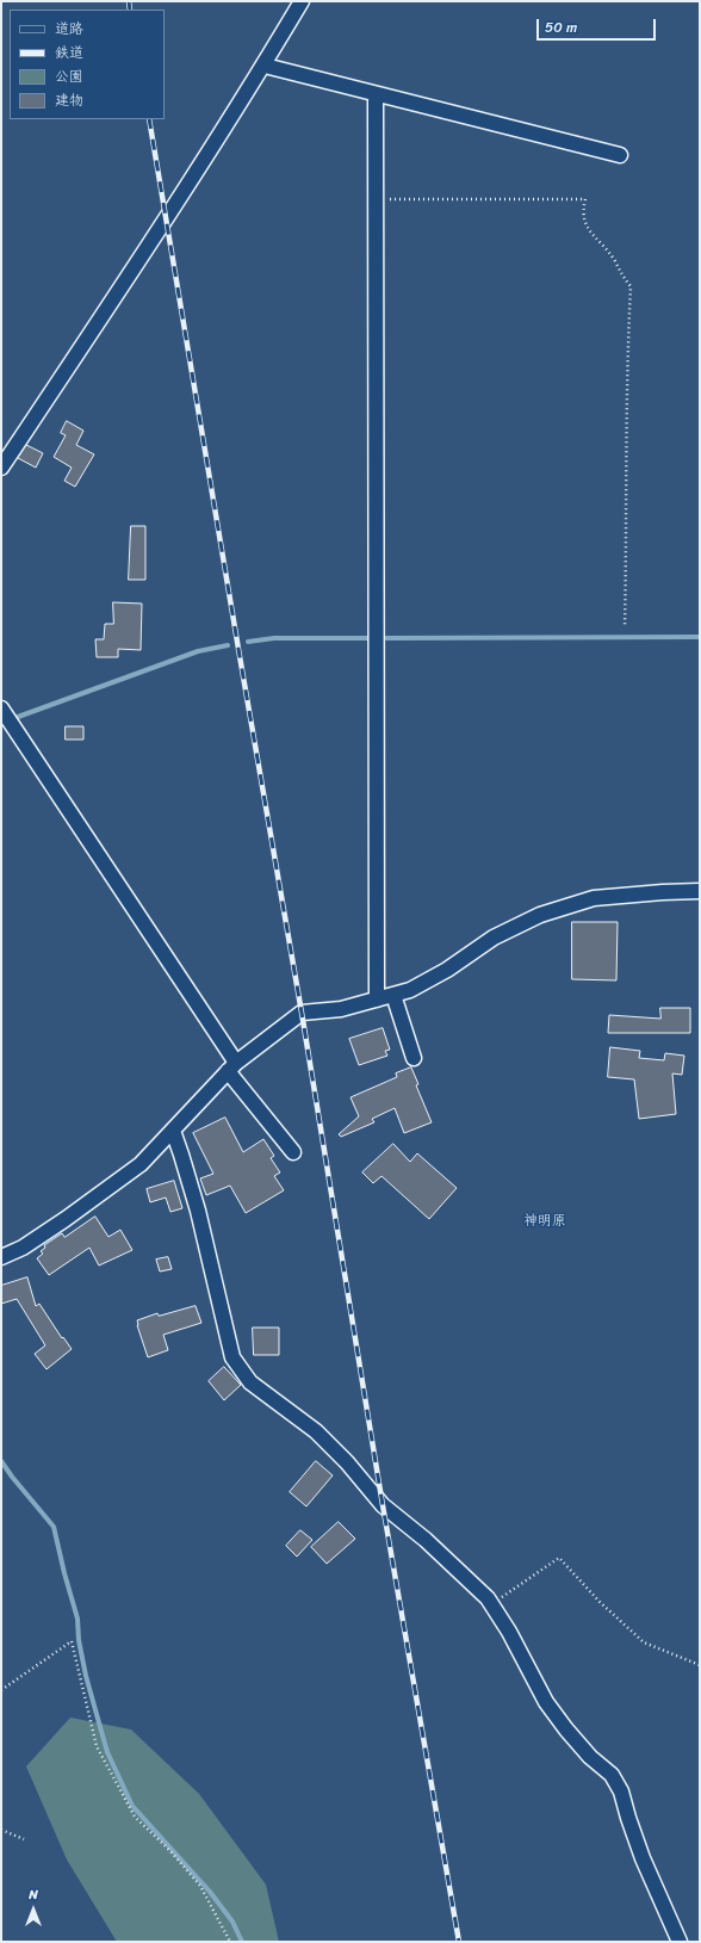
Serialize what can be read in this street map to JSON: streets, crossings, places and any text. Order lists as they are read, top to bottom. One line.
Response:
{"districts":["神明原"],"legend":["道路","鉄道","公園","建物"],"scale_bar":"50 m","north":"top"}
